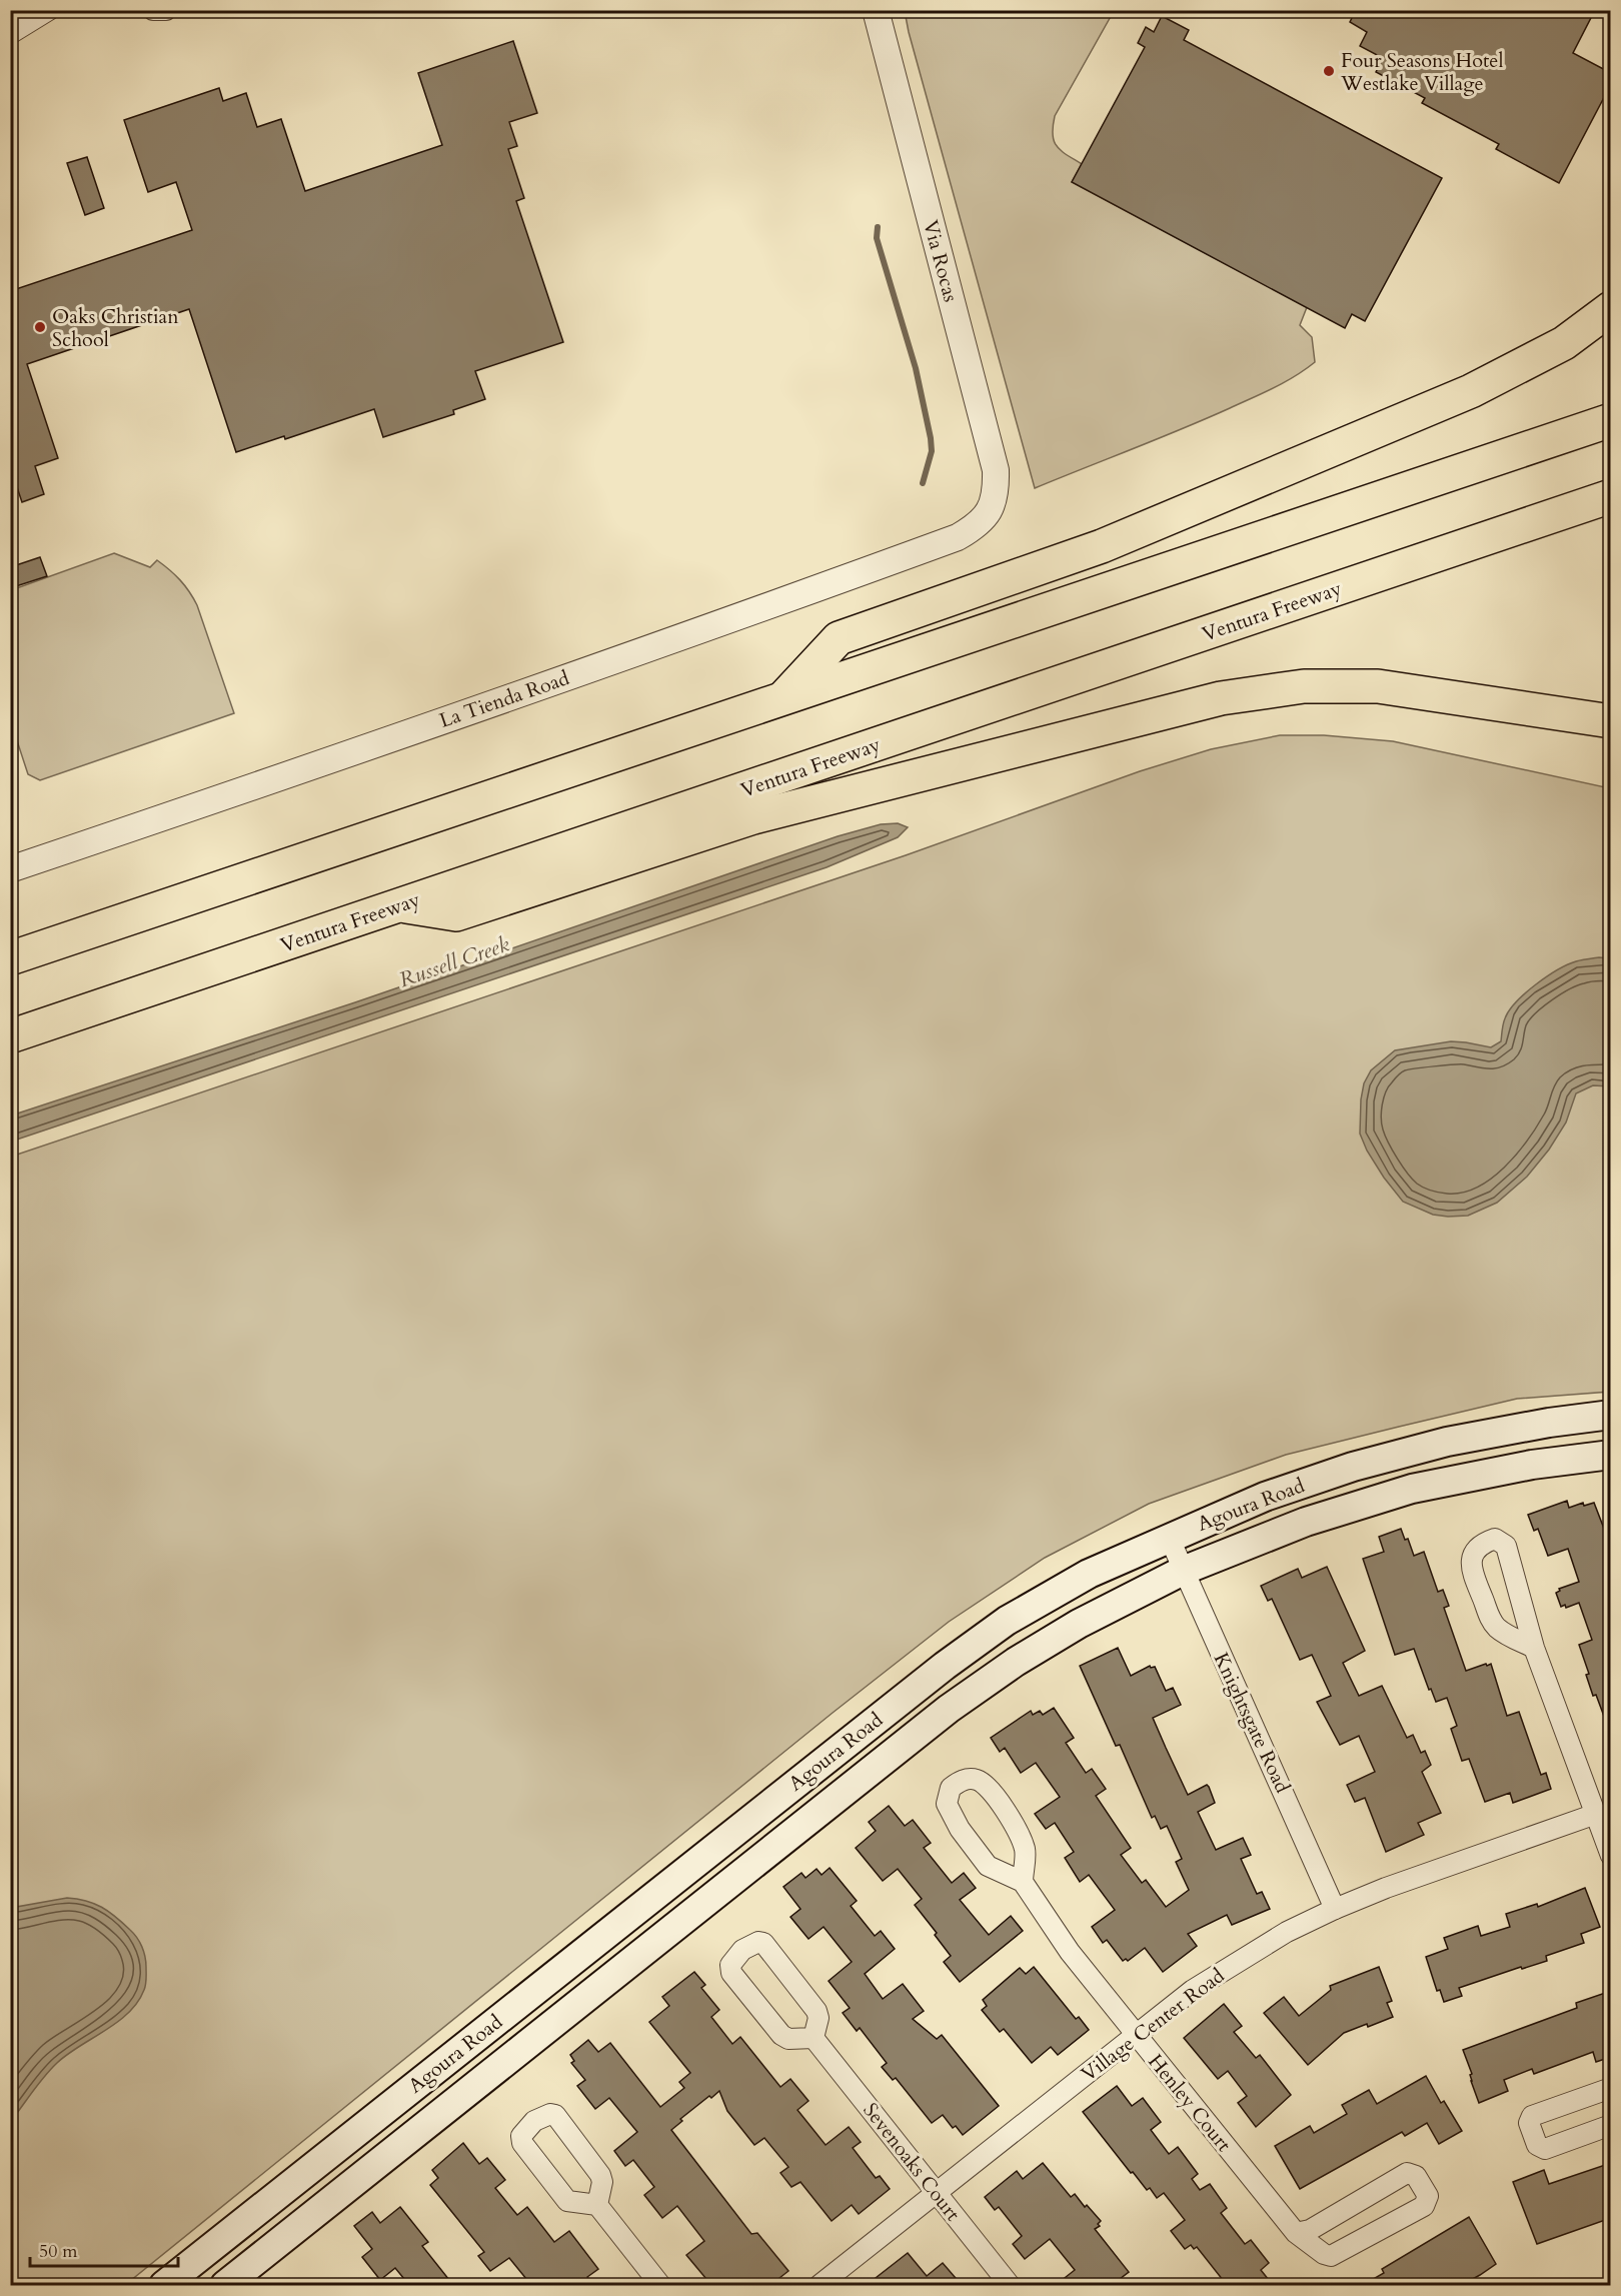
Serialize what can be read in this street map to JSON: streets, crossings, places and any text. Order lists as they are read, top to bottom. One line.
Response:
{"streets":{"highway":["Ventura Freeway"],"main road":["Agoura Road"],"street":["Via Rocas","La Tienda Road","Knightsgate Road","Village Center Road","Henley Court","Sevenoaks Court"]},"crossings":[["Via Rocas","La Tienda Road"],["Agoura Road","Knightsgate Road"],["Knightsgate Road","Village Center Road"],["Village Center Road","Henley Court"],["Village Center Road","Sevenoaks Court"]],"water":["Russell Creek"],"places":["Four Seasons Hotel Westlake Village","Oaks Christian School"],"scale_bar":"50 m"}
